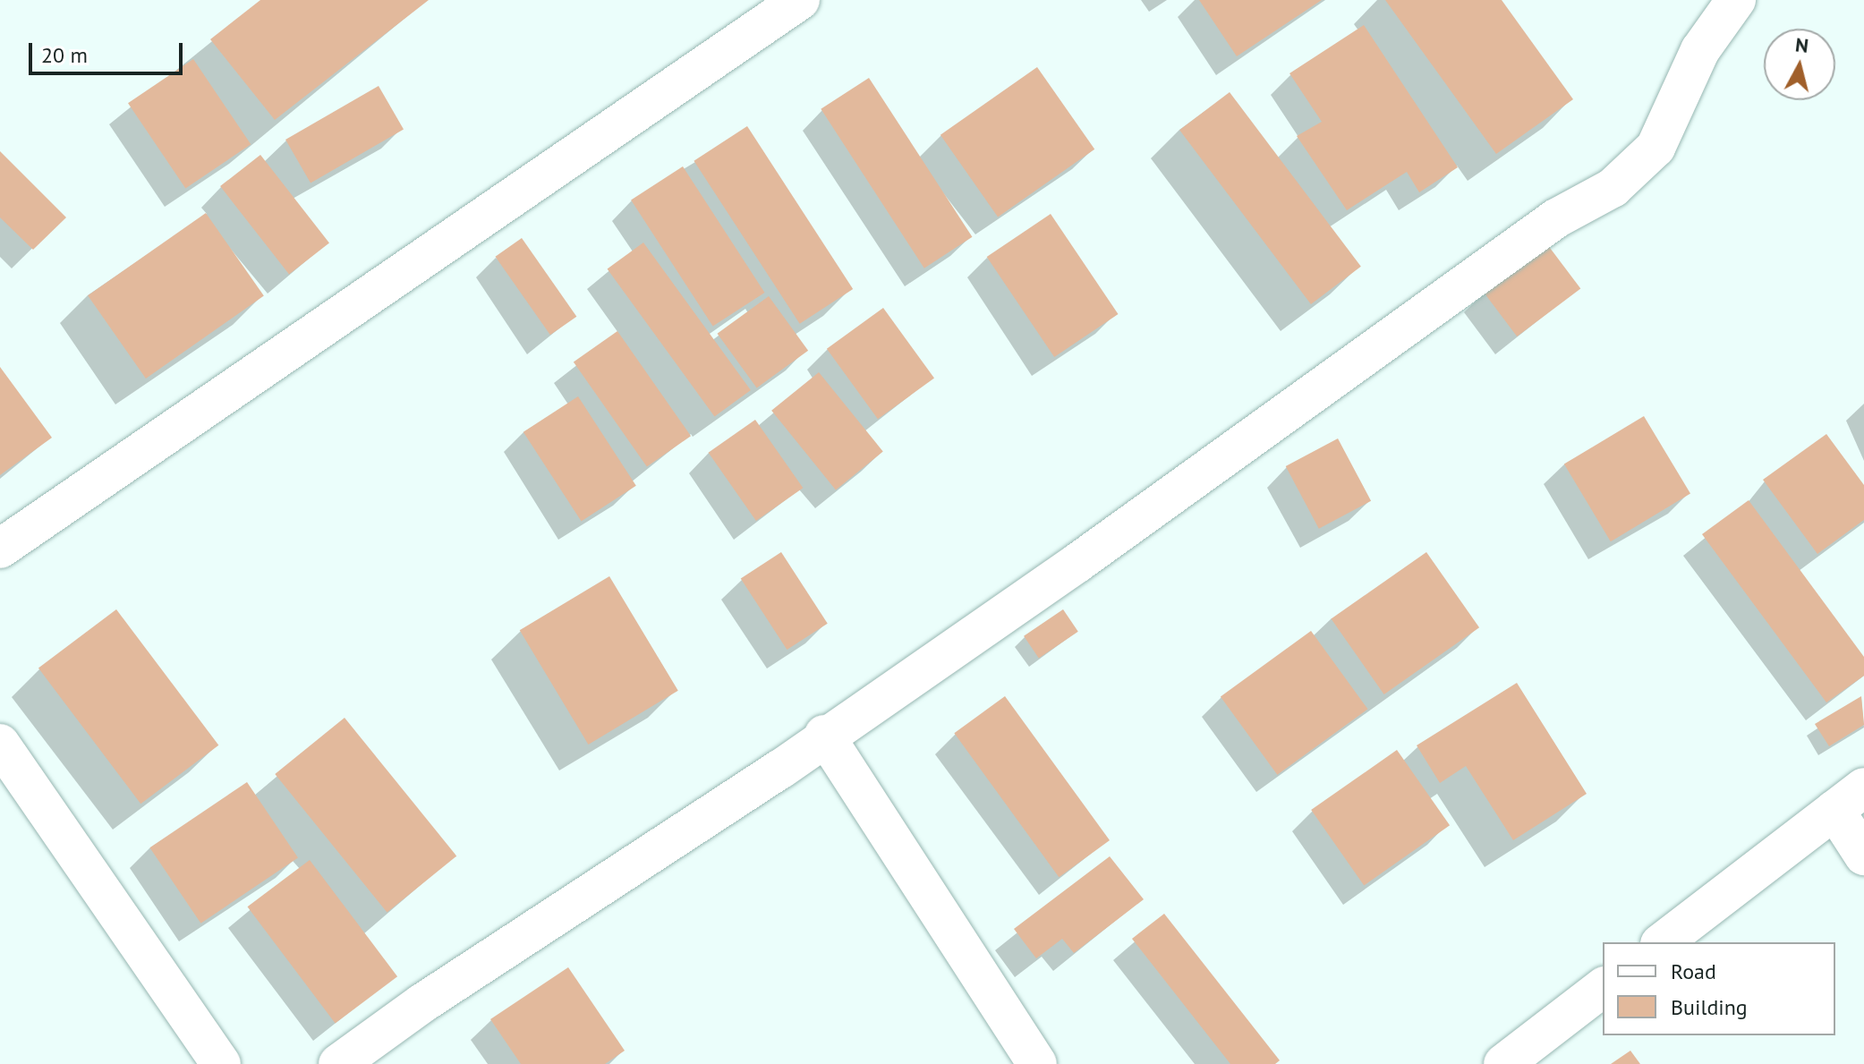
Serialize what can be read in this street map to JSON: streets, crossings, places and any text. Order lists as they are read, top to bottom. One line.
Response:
{"legend":["Road","Building"],"scale_bar":"20 m","north":"top"}
